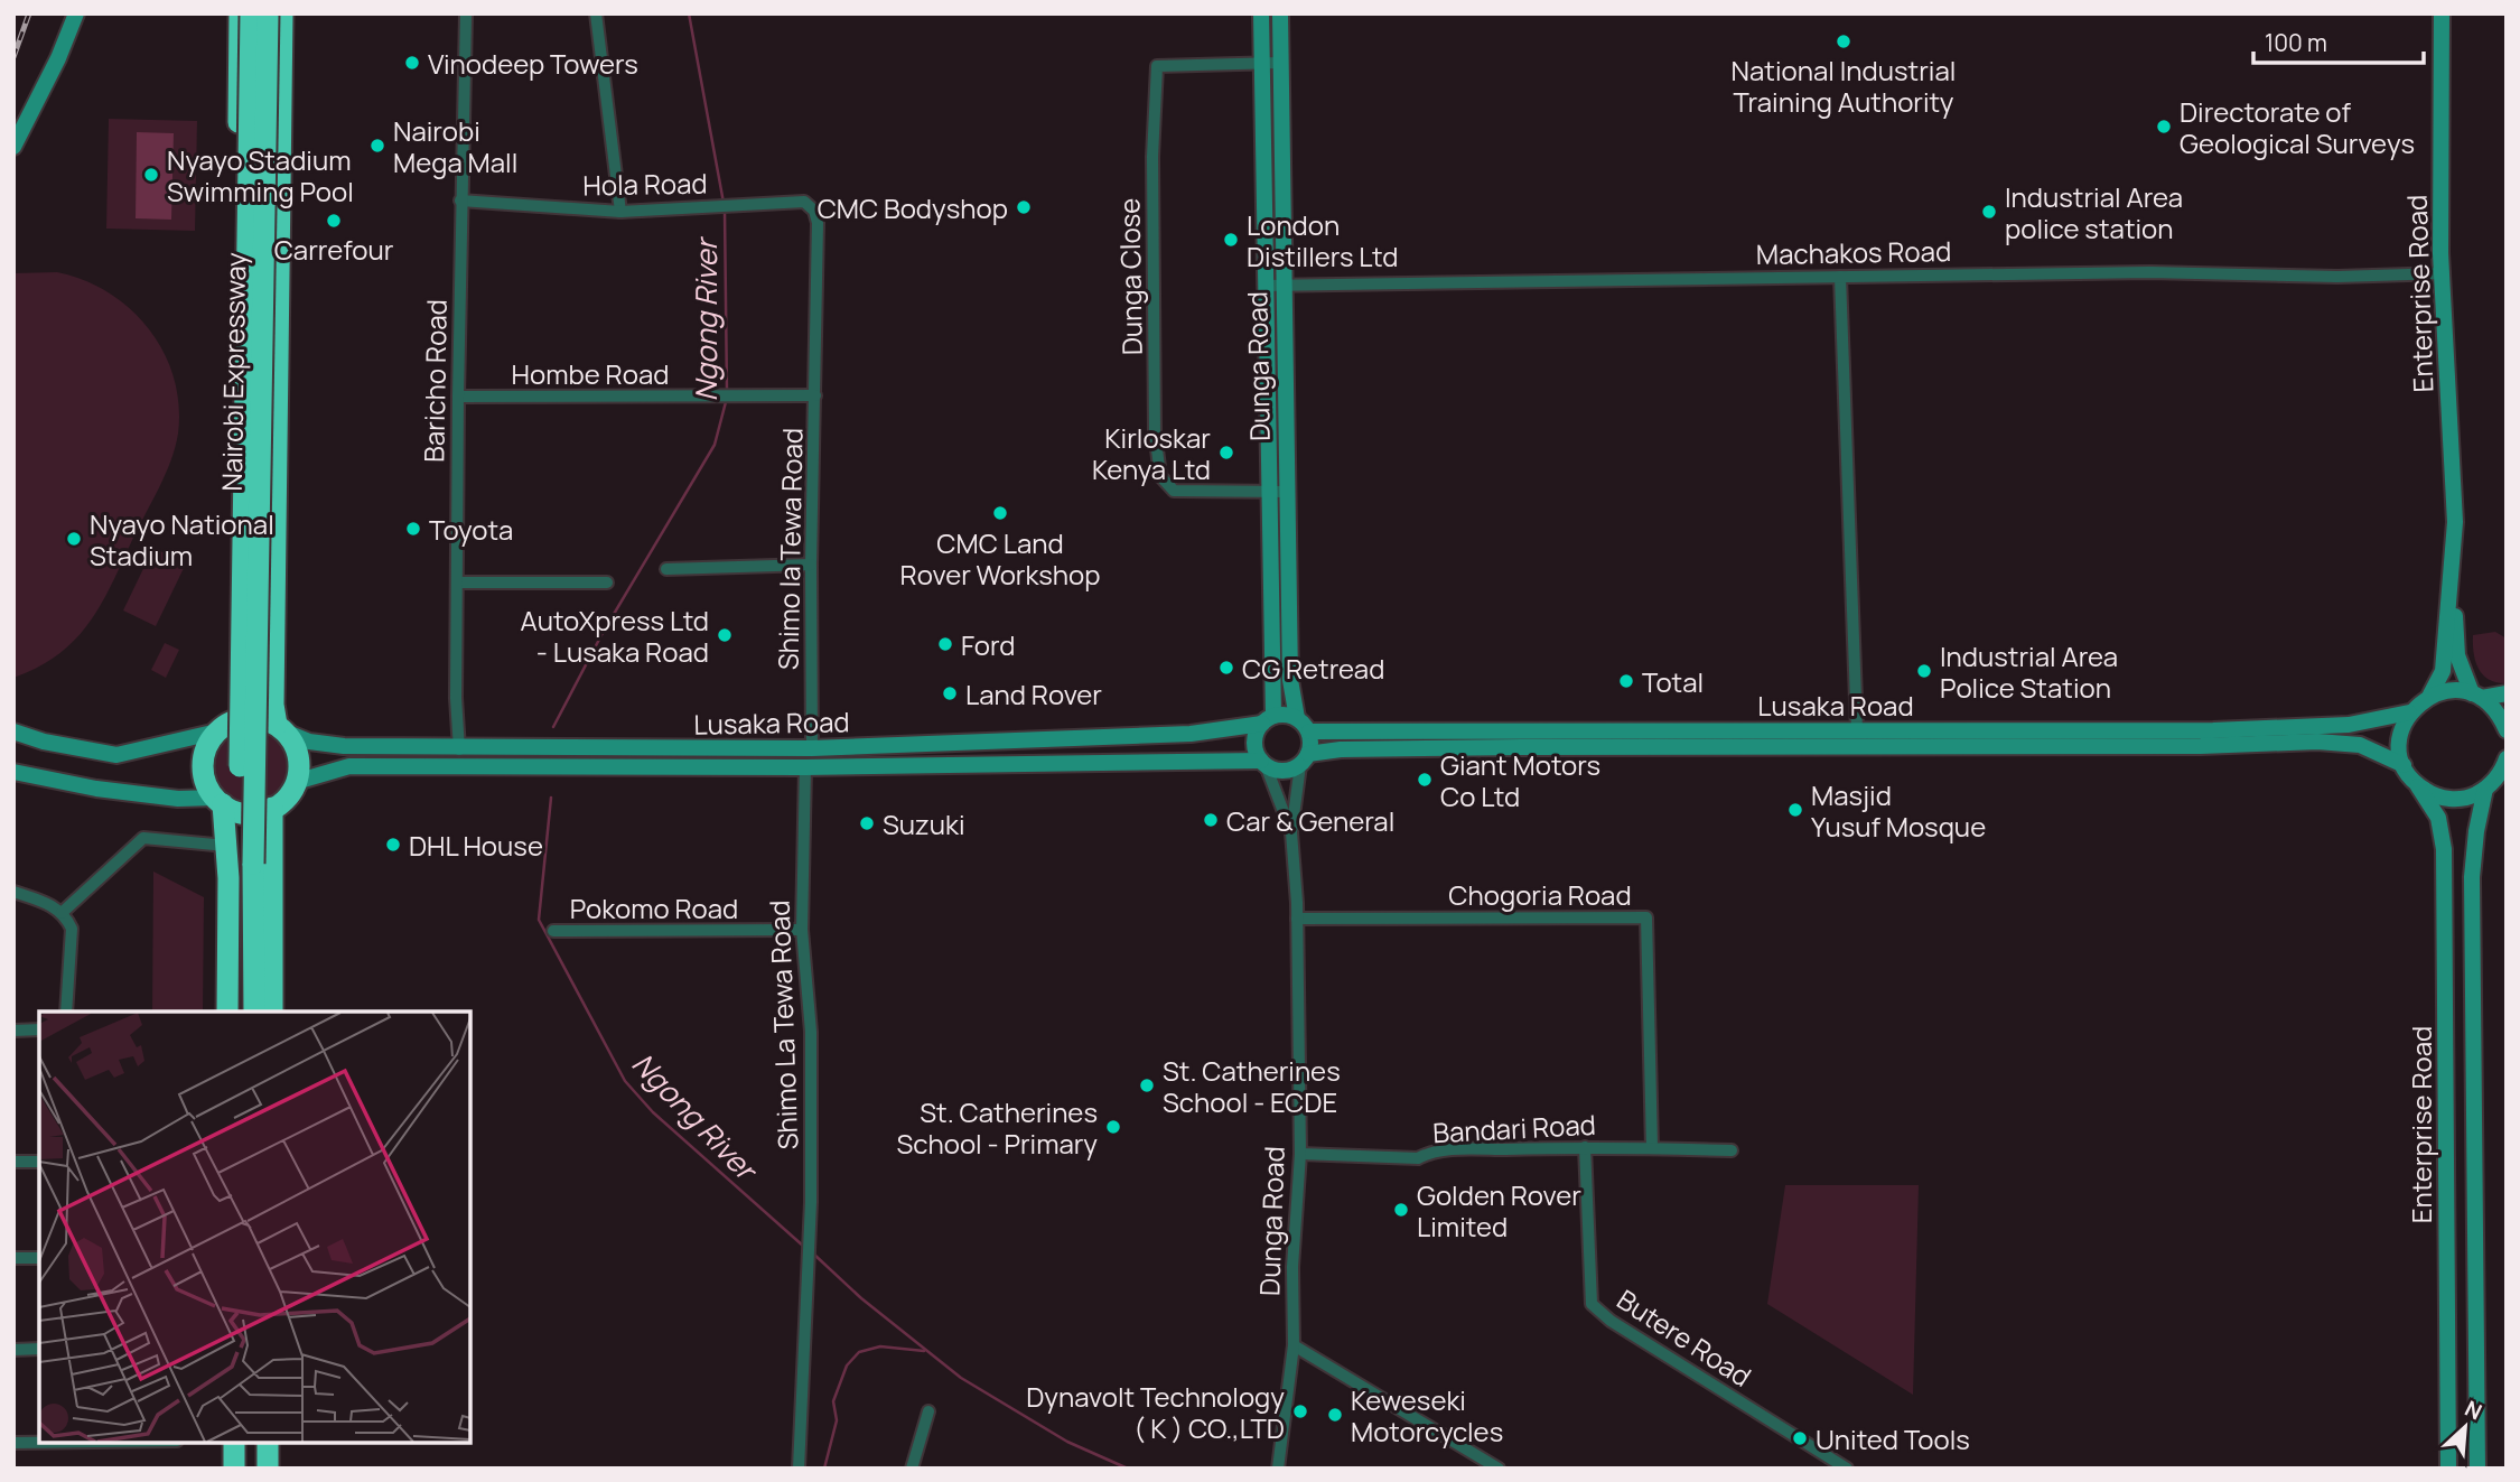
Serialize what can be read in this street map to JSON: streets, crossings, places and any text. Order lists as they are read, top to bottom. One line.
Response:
{"streets":{"highway":["Nairobi Expressway"],"main road":["Enterprise Road","Dunga Road","Lusaka Road"],"street":["Hola Road","Machakos Road","Dunga Close","Hombe Road","Baricho Road","Shimo la Tewa Road","Chogoria Road","Pokomo Road","Shimo La Tewa Road","Bandari Road","Butere Road"]},"crossings":[["Hola Road","Baricho Road"],["Hola Road","Shimo la Tewa Road"],["Machakos Road","Enterprise Road"],["Machakos Road","Dunga Road"],["Dunga Close","Dunga Road"],["Enterprise Road","Lusaka Road"],["Dunga Road","Lusaka Road"],["Dunga Road","Chogoria Road"],["Dunga Road","Bandari Road"],["Hombe Road","Baricho Road"],["Hombe Road","Shimo la Tewa Road"],["Baricho Road","Lusaka Road"],["Shimo la Tewa Road","Lusaka Road"],["Lusaka Road","Shimo La Tewa Road"],["Chogoria Road","Bandari Road"],["Pokomo Road","Shimo La Tewa Road"],["Bandari Road","Butere Road"]],"water":["Ngong River"],"places":["National Industrial Training Authority","Vinodeep Towers","Directorate of Geological Surveys","Nairobi Mega Mall","Nyayo Stadium Swimming Pool","CMC Bodyshop","Industrial Area police station","Carrefour","London Distillers Ltd","Kirloskar Kenya Ltd","CMC Land Rover Workshop","Toyota","Nyayo National Stadium","AutoXpress Ltd - Lusaka Road","Ford","CG Retread","Industrial Area Police Station","Total","Land Rover","Giant Motors Co Ltd","Masjid Yusuf Mosque","Car & General","Suzuki","DHL House","St. Catherines School - ECDE","St. Catherines School - Primary","Golden Rover Limited","Dynavolt Technology ( K ) CO.,LTD","Keweseki Motorcycles","United Tools"],"scale_bar":"100 m","north":"top right"}
